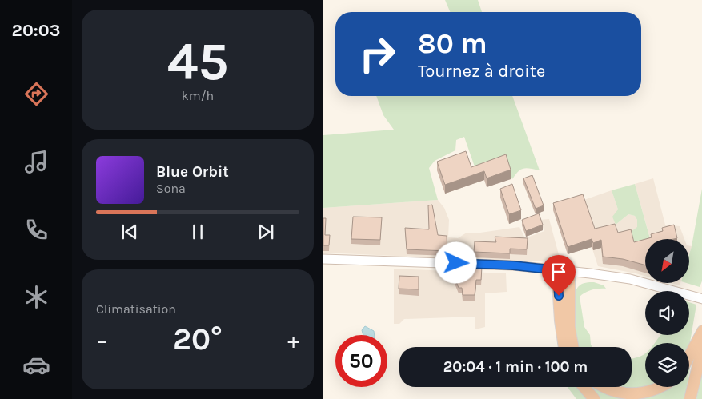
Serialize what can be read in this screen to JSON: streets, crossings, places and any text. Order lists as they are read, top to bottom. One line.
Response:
{"north":"bottom left","page":{"tabs":"20:03","tile":[["45","km/h"],"Climatisation"],"turn":["80 m","Tournez à droite"],"song":["Blue Orbit","Sona"],"heat":["−","20°","+"],"limit":"50","trip":"20:04 · 1 min · 100 m"}}
